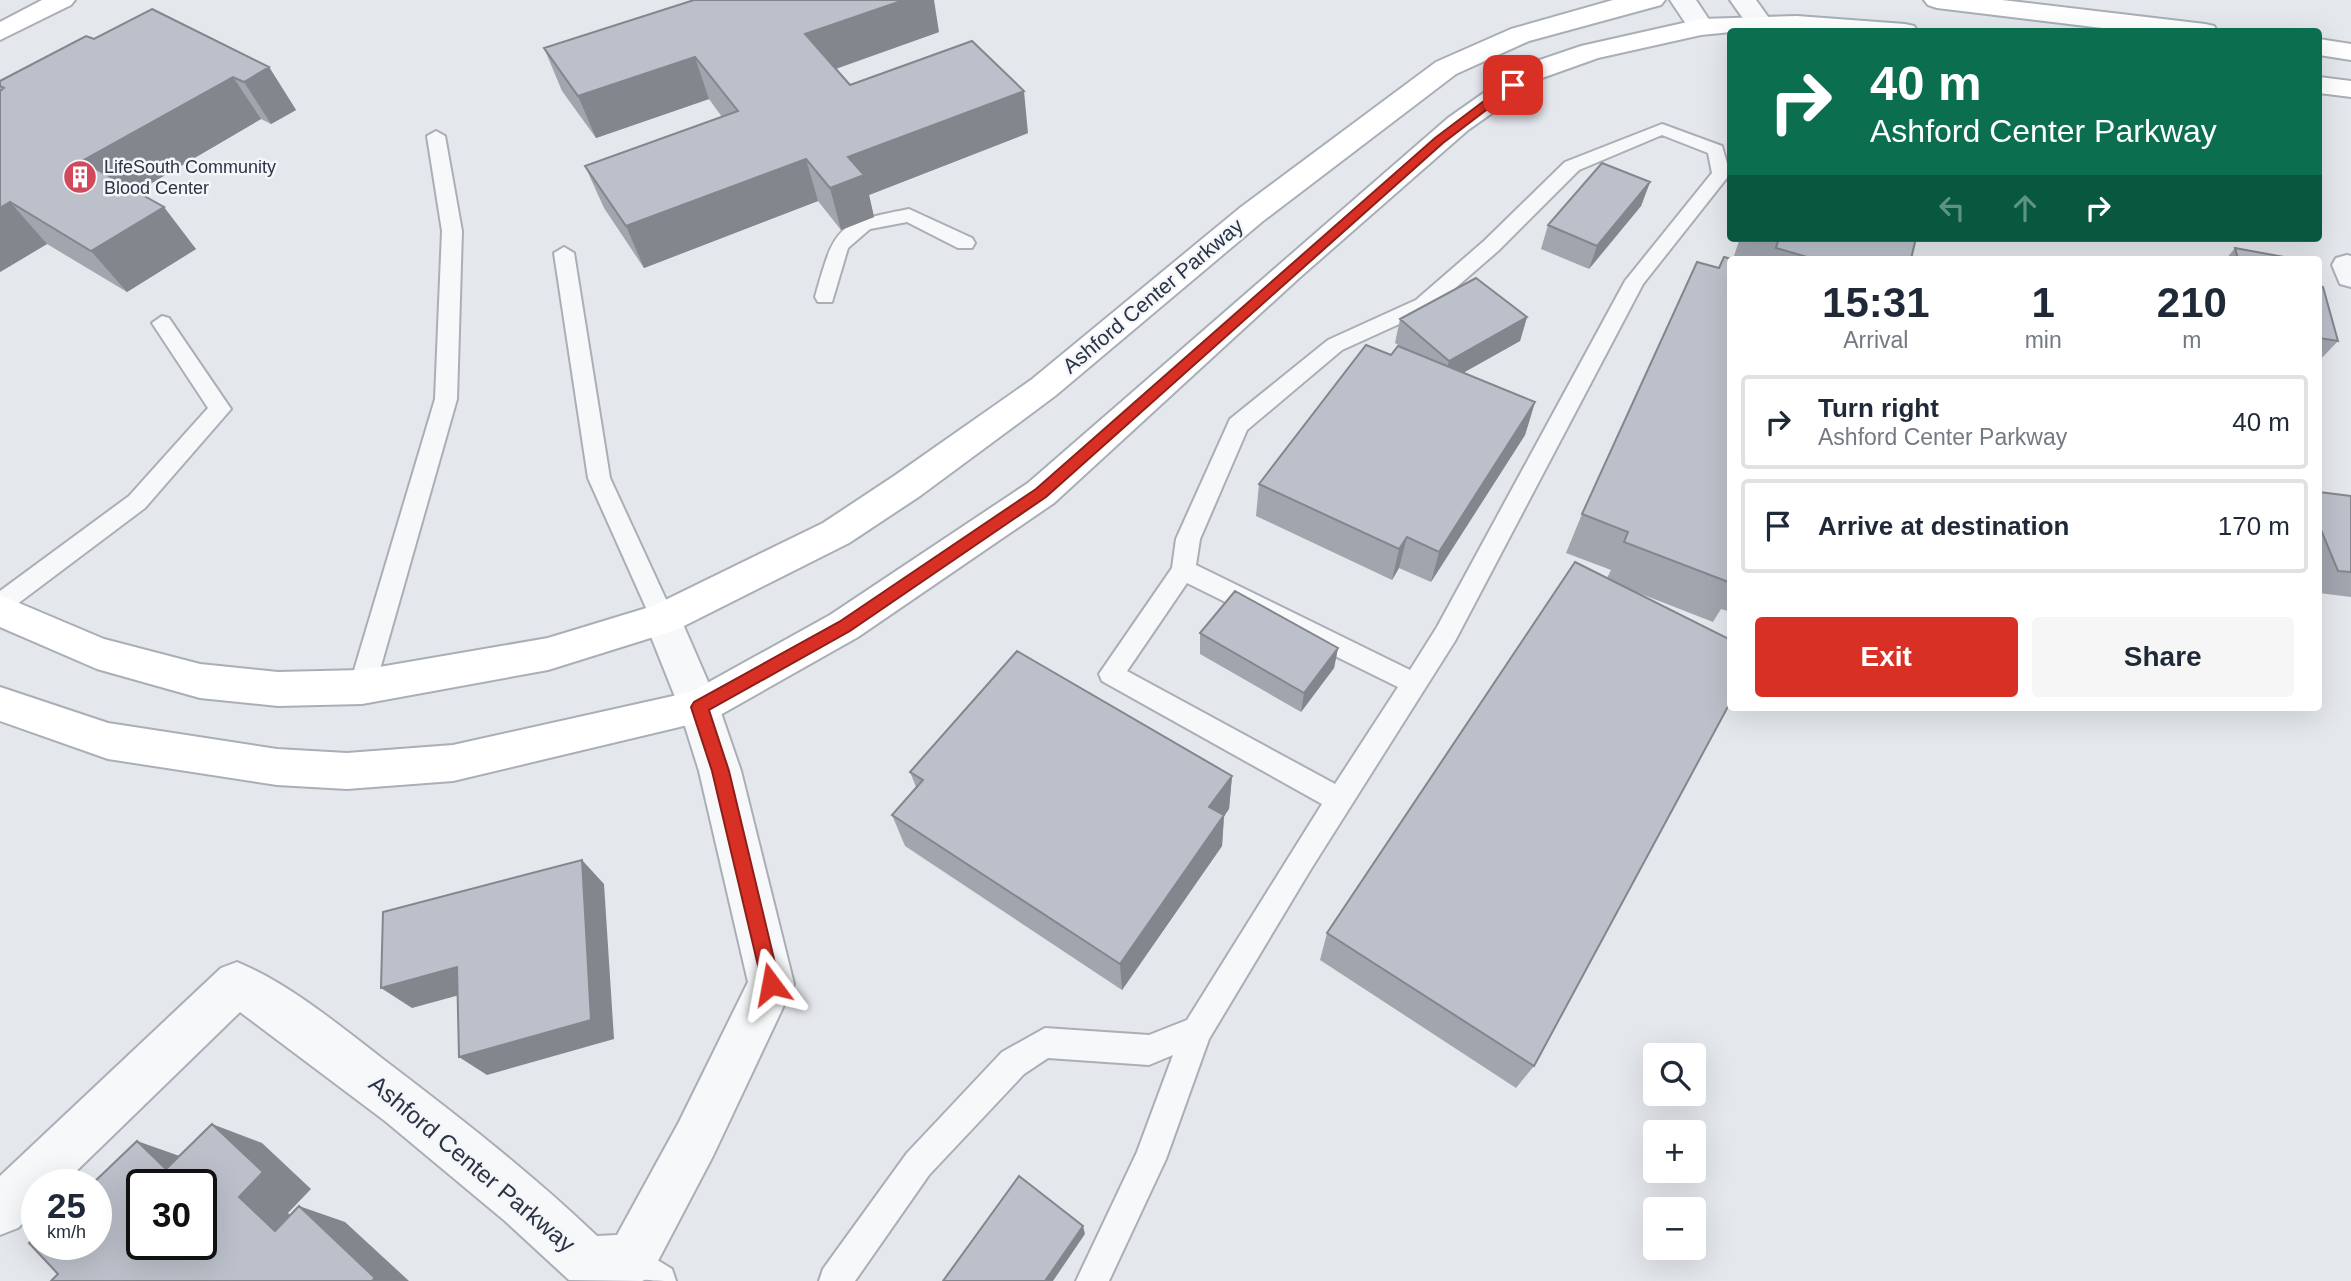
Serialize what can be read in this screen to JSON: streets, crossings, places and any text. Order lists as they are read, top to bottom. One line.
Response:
{"streets":{"street":["Ashford Center Parkway"]},"places":{"building":["LifeSouth Community Blood Center"]},"page":{"turn":["40 m","Ashford Center Parkway"],"eta":["15:31","Arrival","1","min","210","m"],"list":[{"name":"Turn right","note":"Ashford Center Parkway","value":"40 m"},{"name":"Arrive at destination","value":"170 m"}],"buttons":["Exit","Share"],"map_buttons":["+","−"],"speed":"25 km/h","limit":"30"}}
